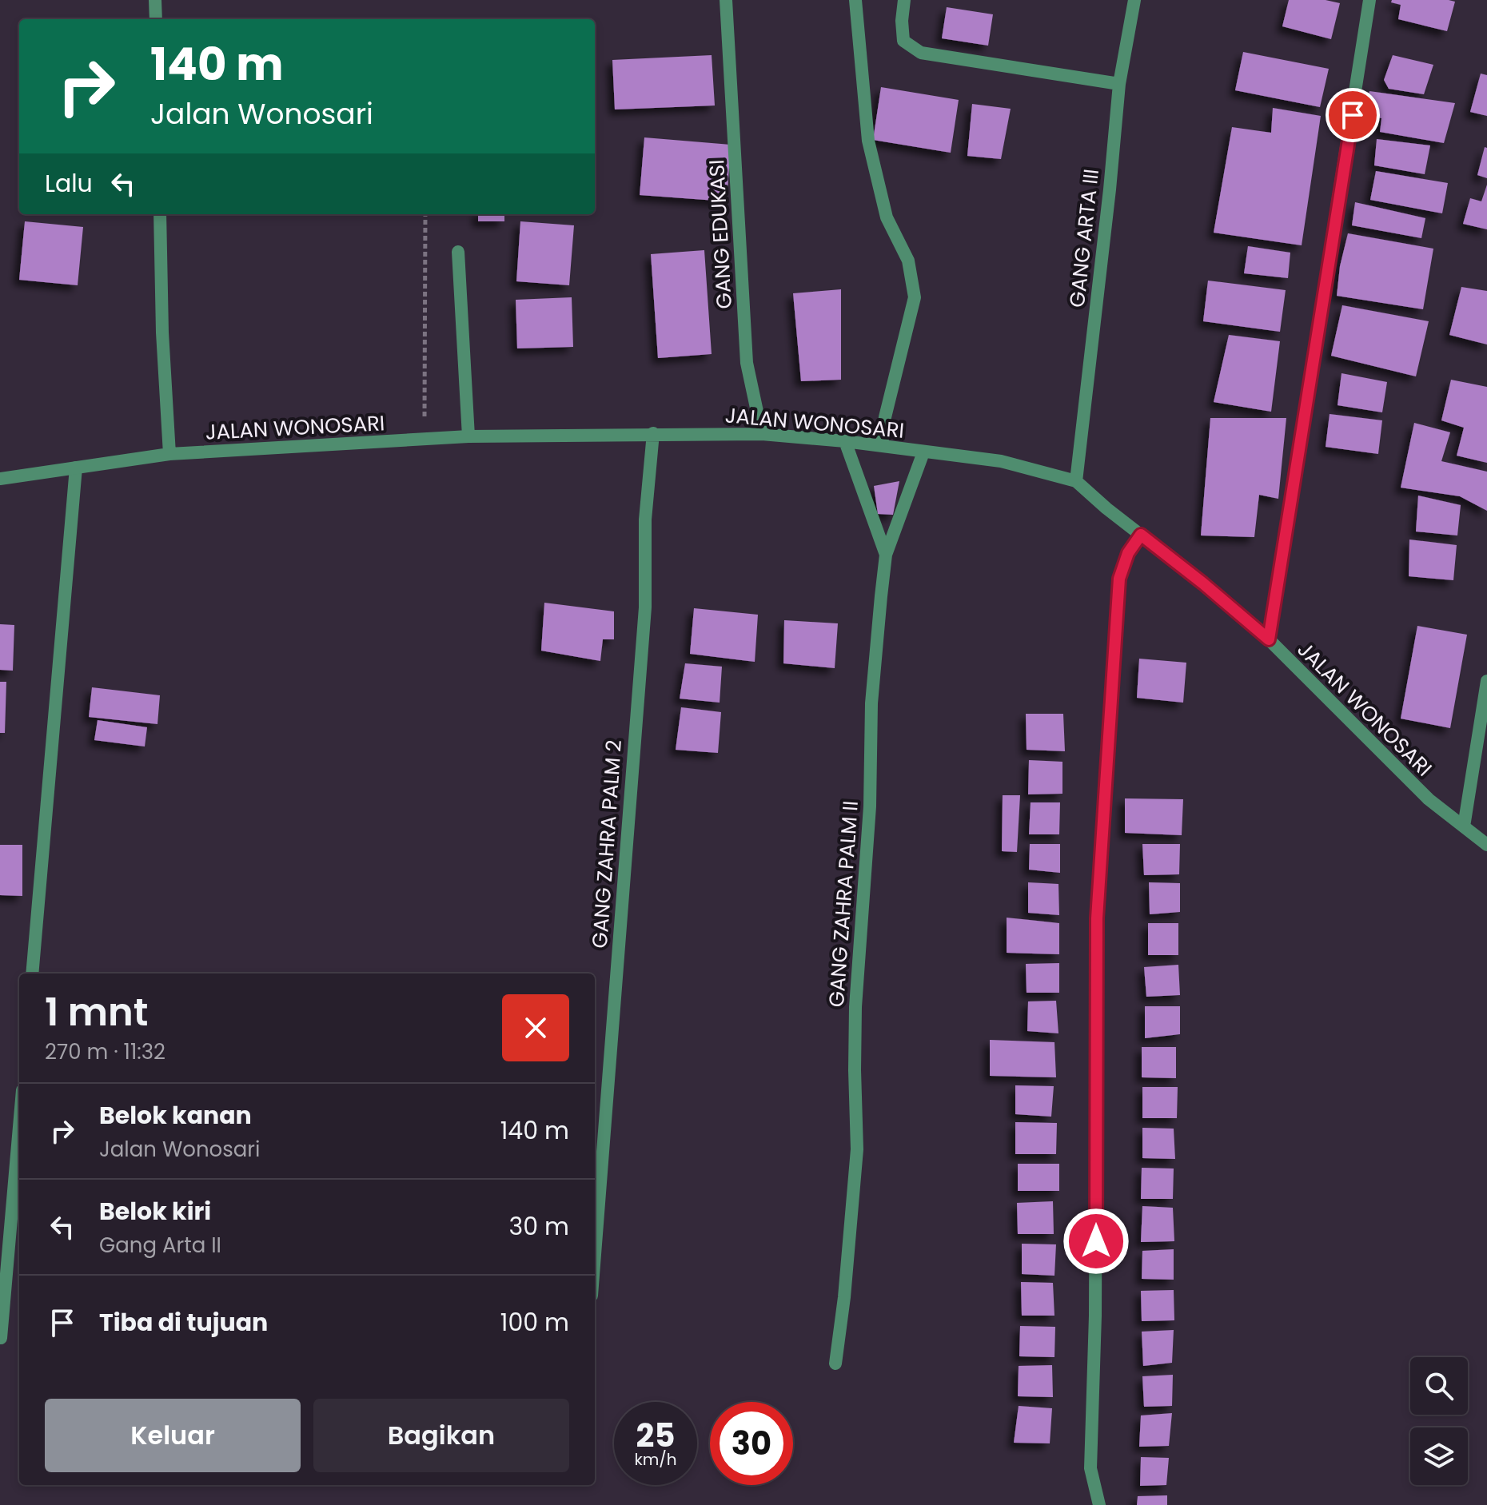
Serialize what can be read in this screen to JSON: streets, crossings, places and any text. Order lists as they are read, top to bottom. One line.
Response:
{"streets":{"street":["GANG EDUKASI","GANG ARTA III","JALAN WONOSARI","GANG ZAHRA PALM 2","GANG ZAHRA PALM II"]},"crossings":[["GANG EDUKASI","JALAN WONOSARI"],["GANG ARTA III","JALAN WONOSARI"],["JALAN WONOSARI","GANG ZAHRA PALM 2"],["JALAN WONOSARI","GANG ZAHRA PALM II"]],"page":{"turn":["140 m","Jalan Wonosari"],"then":"Lalu","heading":["1 mnt","270 m · 11:32"],"list":[{"name":"Belok kanan","note":"Jalan Wonosari","value":"140 m"},{"name":"Belok kiri","note":"Gang Arta II","value":"30 m"},{"name":"Tiba di tujuan","value":"100 m"}],"buttons":["Keluar","Bagikan"],"speed":"25 km/h","limit":"30"}}
